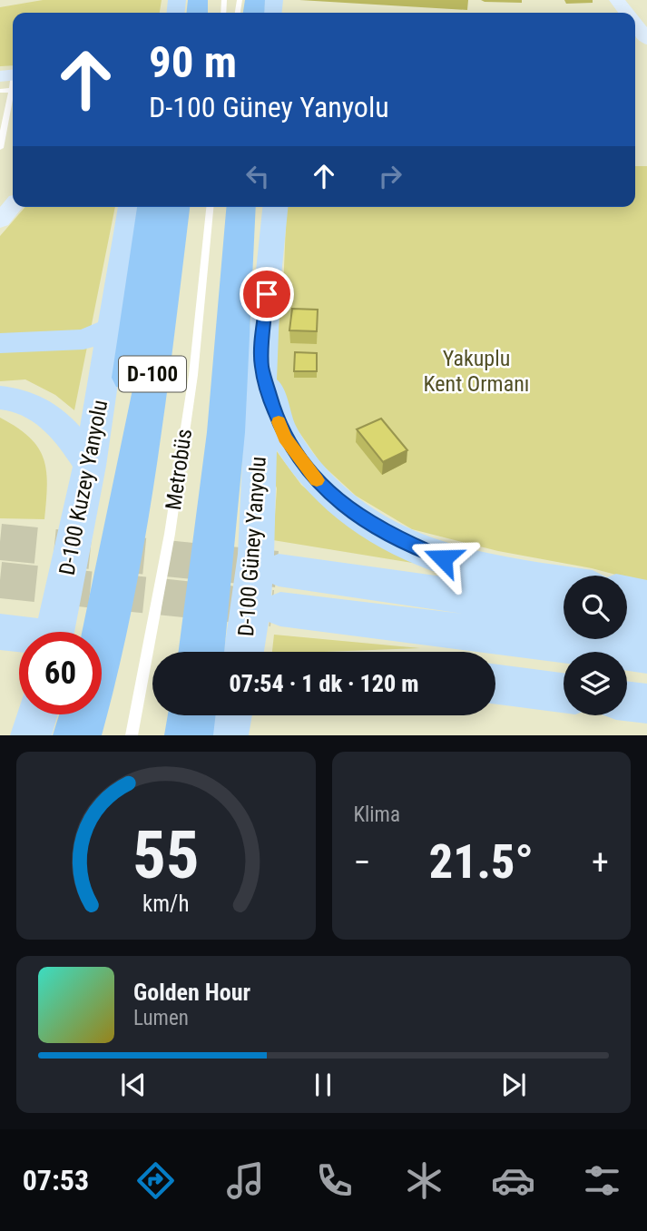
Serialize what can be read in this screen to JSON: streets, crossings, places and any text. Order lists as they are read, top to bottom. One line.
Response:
{"streets":{"highway":["D-100"],"main road":["D-100 Kuzey Yanyolu","D-100 Güney Yanyolu"],"lane":["Metrobüs"]},"parks":["Yakuplu Kent Ormanı"],"page":{"turn":["90 m","D-100 Güney Yanyolu"],"limit":"60","trip":"07:54 · 1 dk · 120 m","tile":"Klima","heat":["−","21.5°","+"],"song":["Golden Hour","Lumen"],"tabs":"07:53","gauge":["55","km/h"]}}
